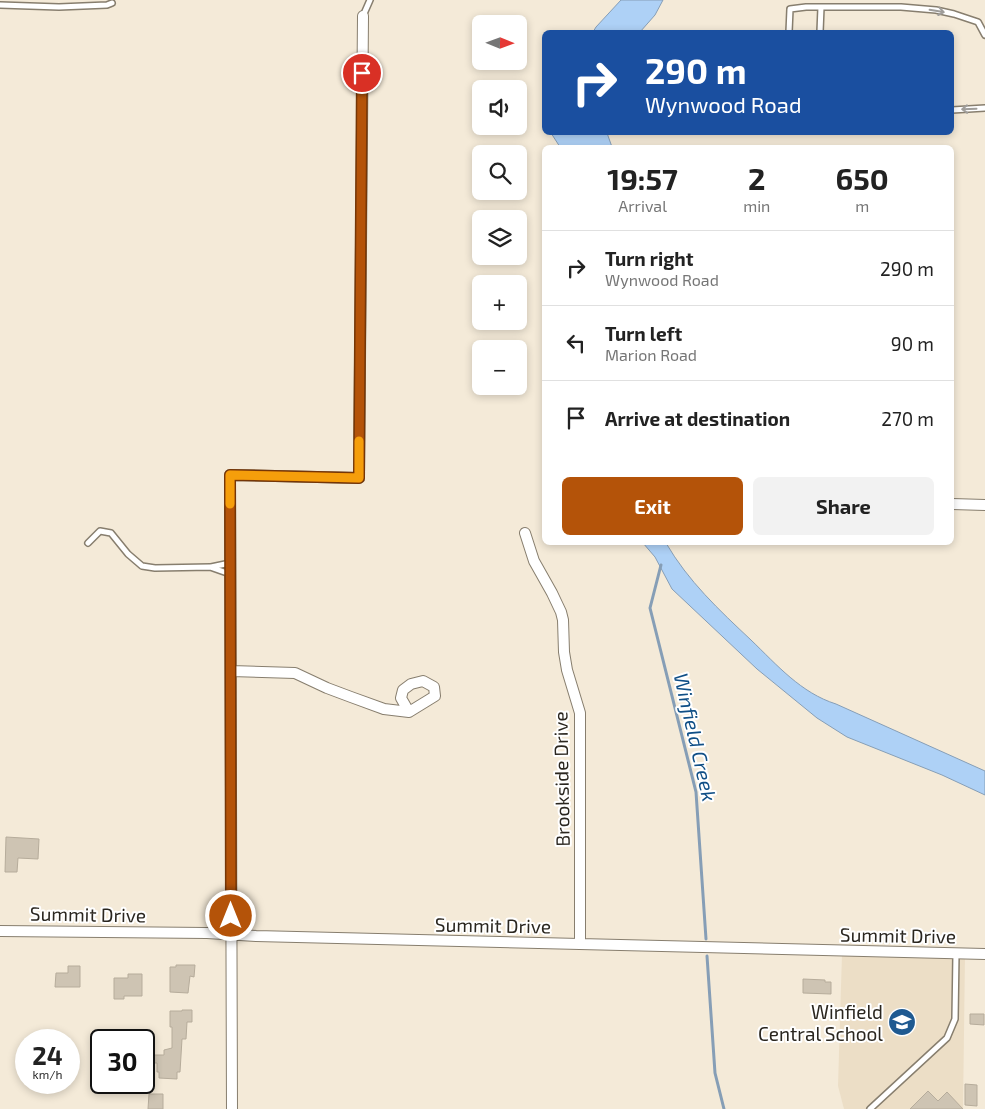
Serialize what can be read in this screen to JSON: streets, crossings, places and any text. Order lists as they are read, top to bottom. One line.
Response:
{"streets":{"street":["Brookside Drive","Summit Drive"]},"crossings":[["Brookside Drive","Summit Drive"]],"water":["Winfield Creek"],"places":{"school or university":["Winfield Central School"]},"north":"right","page":{"map_buttons":["+","−"],"turn":["290 m","Wynwood Road"],"eta":["19:57","Arrival","2","min","650","m"],"list":[{"name":"Turn right","note":"Wynwood Road","value":"290 m"},{"name":"Turn left","note":"Marion Road","value":"90 m"},{"name":"Arrive at destination","value":"270 m"}],"buttons":["Exit","Share"],"speed":"24 km/h","limit":"30"}}
